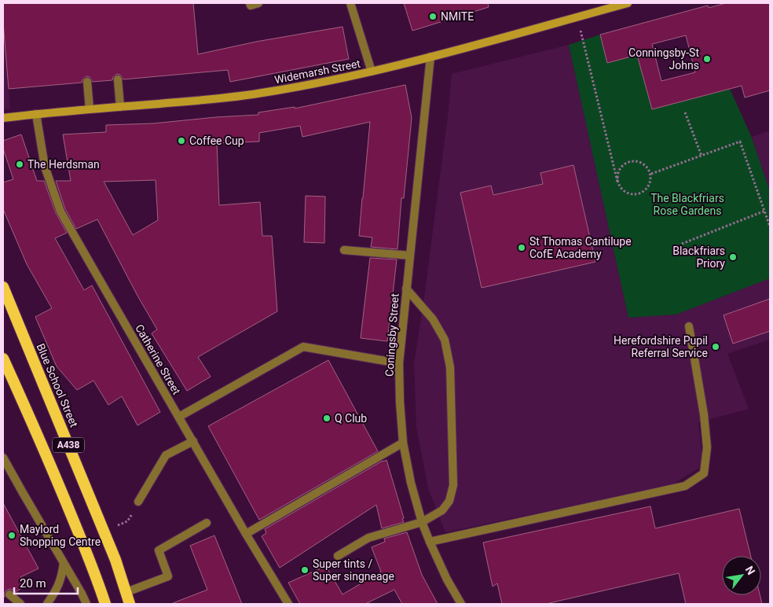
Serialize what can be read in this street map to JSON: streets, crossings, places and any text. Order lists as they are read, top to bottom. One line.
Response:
{"streets":{"highway":["Blue School Street","A438"],"main road":["Widemarsh Street"],"street":["Coningsby Street","Catherine Street"]},"crossings":[["Widemarsh Street","Coningsby Street"],["Widemarsh Street","Catherine Street"]],"parks":["The Blackfriars Rose Gardens"],"places":["NMITE","Conningsby-St Johns","Coffee Cup","The Herdsman","St Thomas Cantilupe CofE Academy","Blackfriars Priory","Herefordshire Pupil Referral Service","Q Club","Maylord Shopping Centre","Super tints / Super singneage"],"scale_bar":"20 m","north":"top right"}
